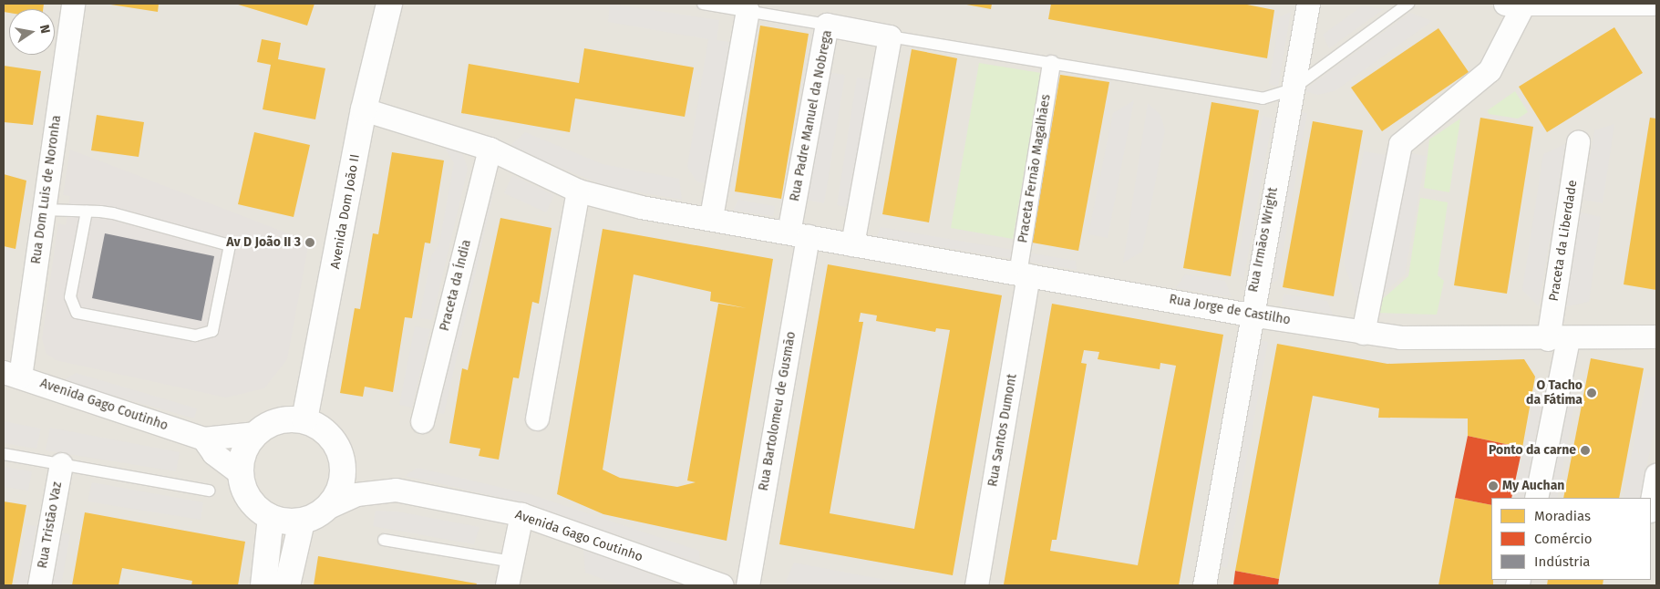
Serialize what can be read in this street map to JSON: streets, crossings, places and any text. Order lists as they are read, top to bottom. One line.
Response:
{"streets":{"street":["Rua Padre Manuel da Nobrega","Praceta Fernão Magalhães","Rua Dom Luis de Noronha","Avenida Dom João II","Rua Irmãos Wright","Praceta da Liberdade","Praceta da Índia","Rua Jorge de Castilho","Avenida Gago Coutinho","Rua Bartolomeu de Gusmão","Rua Santos Dumont","Rua Tristão Vaz"]},"crossings":[["Rua Padre Manuel da Nobrega","Rua Jorge de Castilho"],["Rua Padre Manuel da Nobrega","Rua Bartolomeu de Gusmão"],["Praceta Fernão Magalhães","Rua Jorge de Castilho"],["Praceta Fernão Magalhães","Rua Santos Dumont"],["Rua Dom Luis de Noronha","Avenida Gago Coutinho"],["Avenida Dom João II","Avenida Gago Coutinho"],["Rua Irmãos Wright","Rua Jorge de Castilho"],["Praceta da Liberdade","Rua Jorge de Castilho"],["Rua Jorge de Castilho","Rua Bartolomeu de Gusmão"],["Rua Jorge de Castilho","Rua Santos Dumont"]],"places":["Av D João II 3","O Tacho da Fátima","Ponto da carne","My Auchan"],"legend":["Moradias","Comércio","Indústria"],"north":"right"}
